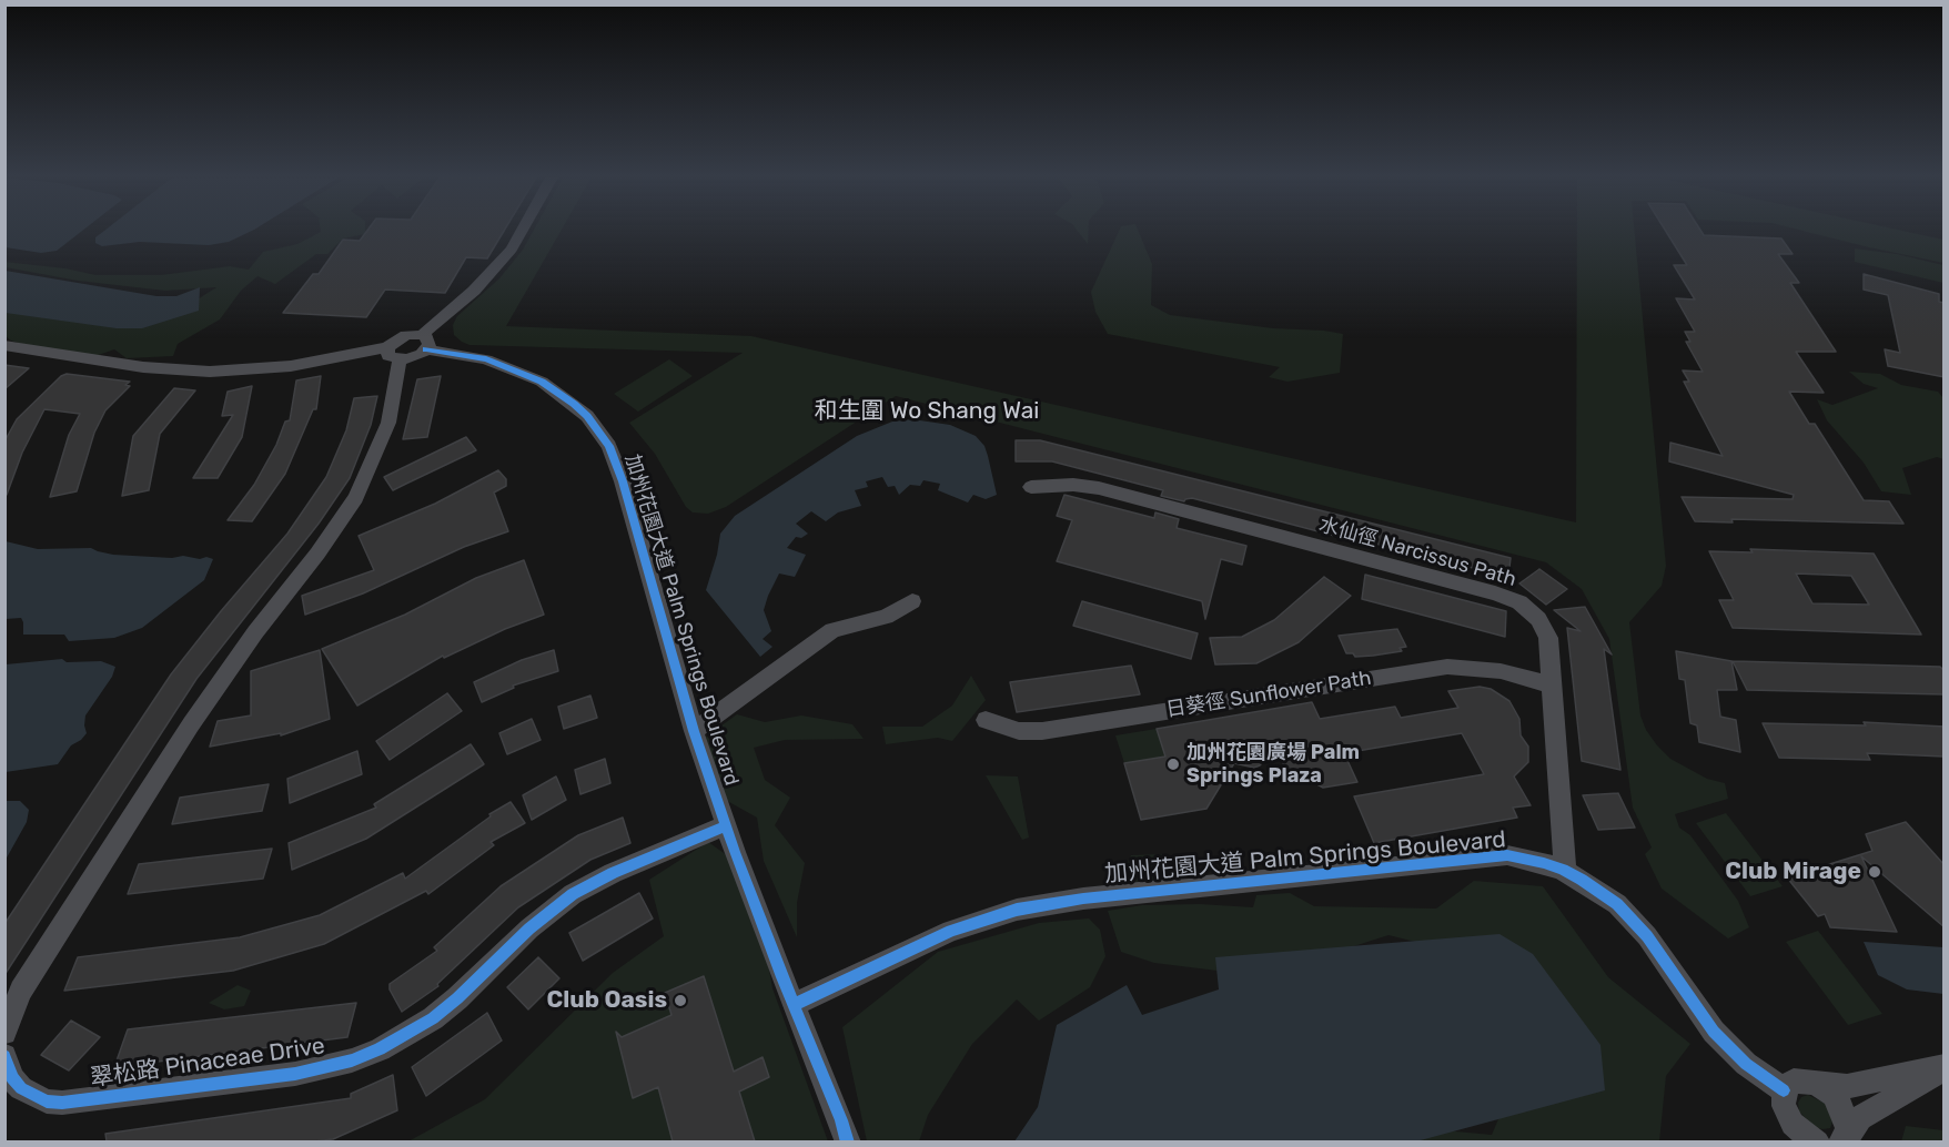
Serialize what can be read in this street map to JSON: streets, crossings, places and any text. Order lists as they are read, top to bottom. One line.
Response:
{"streets":{"street":["水仙徑 Narcissus Path","加州花園大道 Palm Springs Boulevard","日葵徑 Sunflower Path","翠松路 Pinaceae Drive"]},"crossings":[["水仙徑 Narcissus Path","加州花園大道 Palm Springs Boulevard"],["水仙徑 Narcissus Path","日葵徑 Sunflower Path"],["加州花園大道 Palm Springs Boulevard","翠松路 Pinaceae Drive"]],"districts":["和生圍 Wo Shang Wai"],"places":["加州花園廣場 Palm Springs Plaza","Club Mirage","Club Oasis"]}
